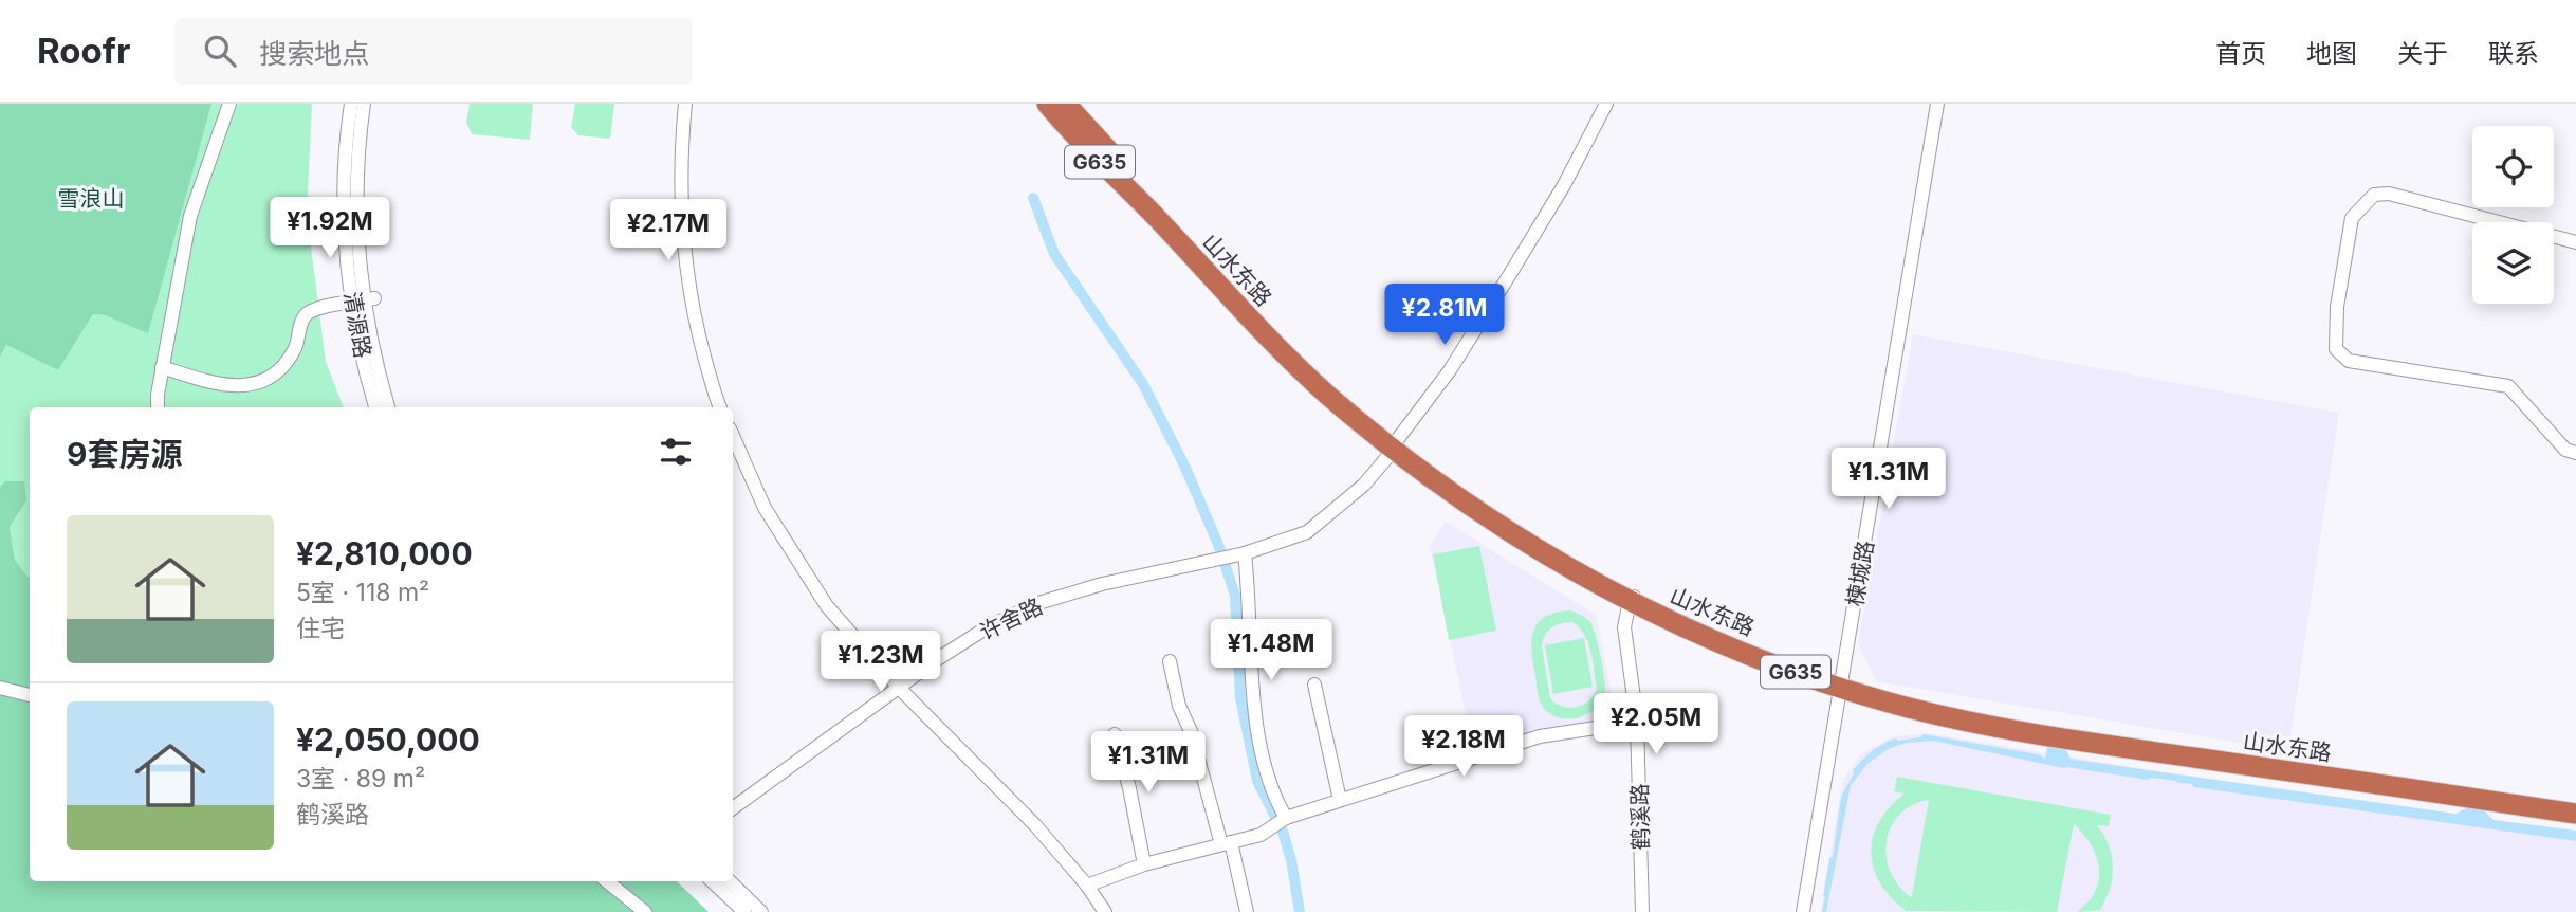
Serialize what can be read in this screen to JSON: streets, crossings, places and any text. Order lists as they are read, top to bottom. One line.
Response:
{"streets":{"highway":["G635","山水东路"],"street":["清源路","楝城路","许舍路","鹤溪路"]},"crossings":[["山水东路","楝城路"],["山水东路","许舍路"],["山水东路","鹤溪路"]],"parks":["雪浪山"],"page":{"header":"Roofr","search":"搜索地点","nav":["首页","地图","关于","联系"],"price":["¥1.92M","¥2.17M","¥2.81M","¥1.31M","¥1.48M","¥1.23M","¥2.05M","¥2.18M","¥1.31M"],"heading":"9套房源","list":[{"name":"¥2,810,000","note":"5室 · 118 m² · 住宅"},{"name":"¥2,050,000","note":"3室 · 89 m² · 鹤溪路"}]}}
